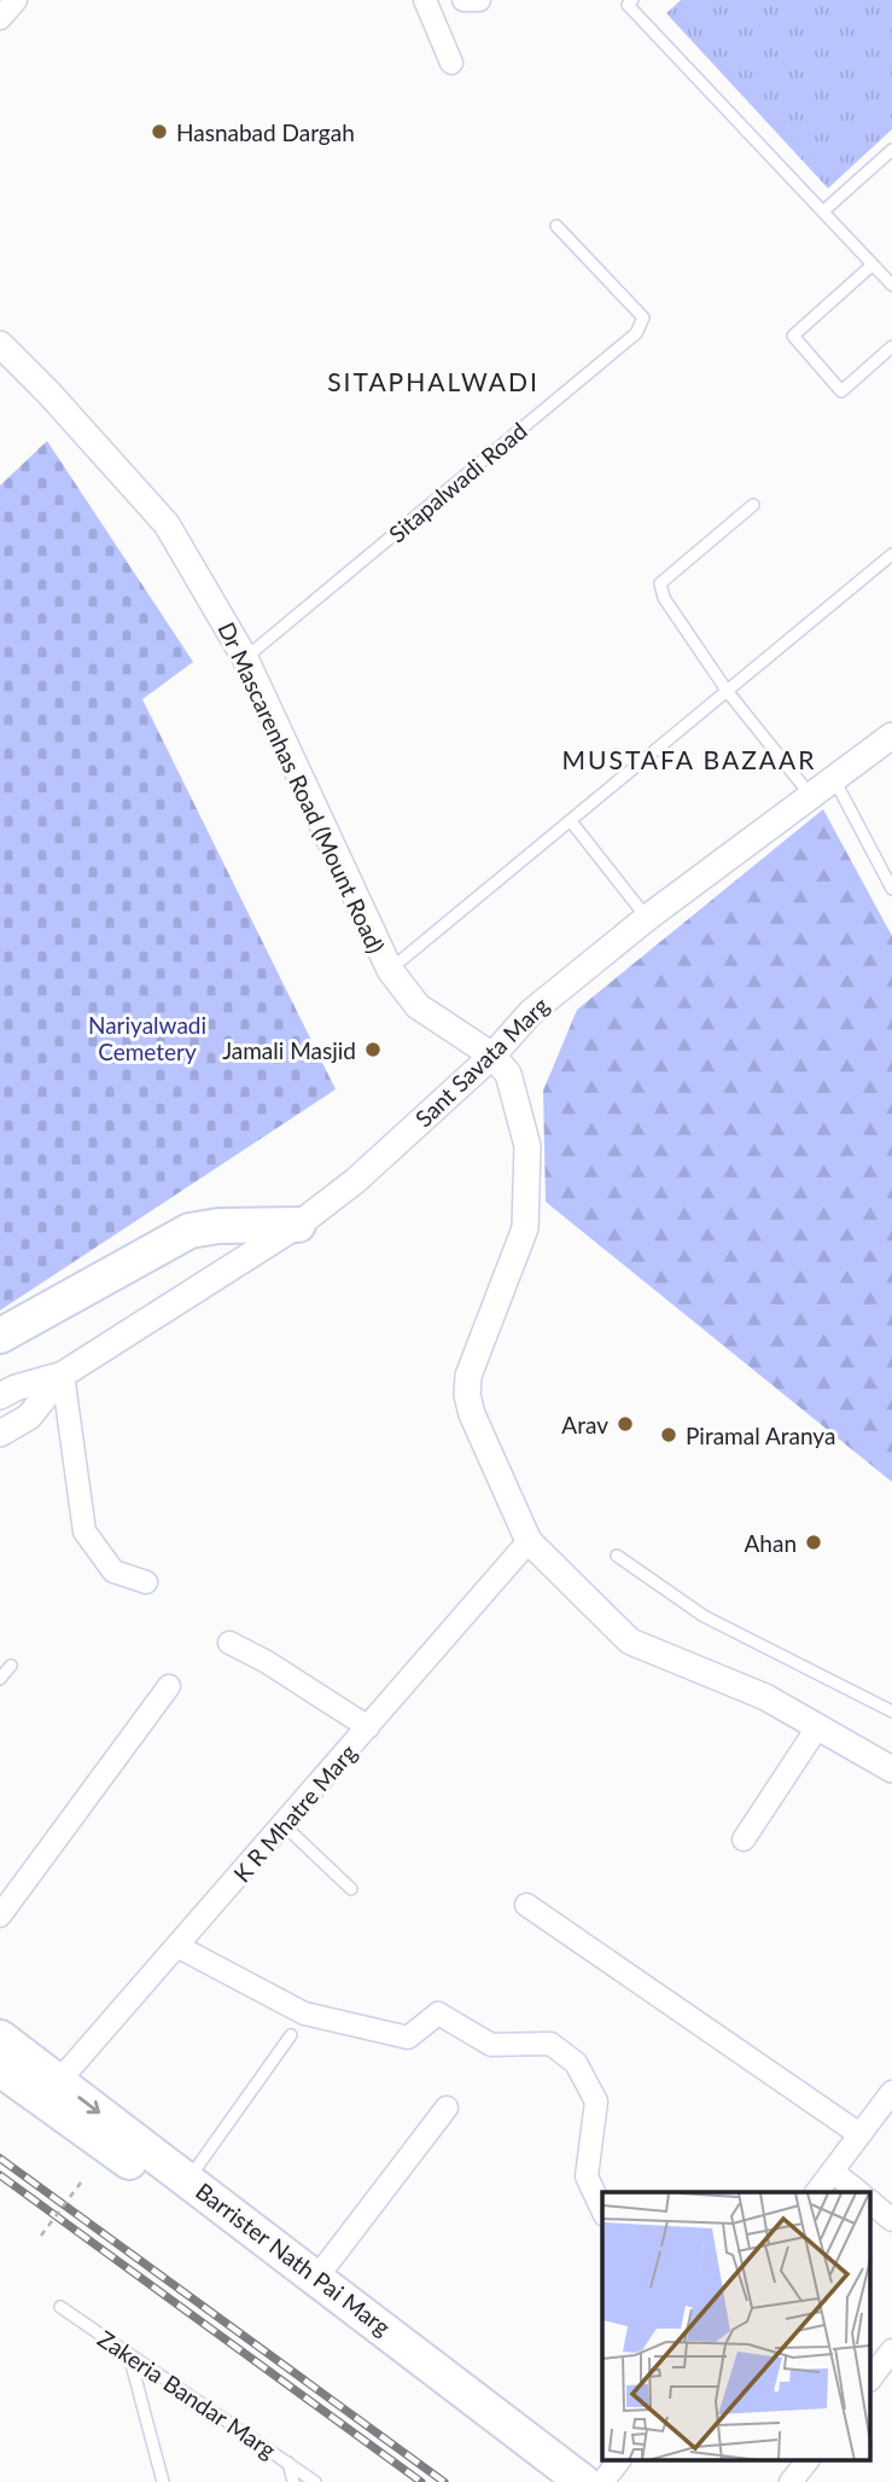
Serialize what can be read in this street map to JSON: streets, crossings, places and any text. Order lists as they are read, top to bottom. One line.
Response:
{"streets":{"main road":["Barrister Nath Pai Marg"],"street":["Dr Mascarenhas Road (Mount Road)","Sant Savata Marg","K R Mhatre Marg"],"lane":["Sitapalwadi Road","Zakeria Bandar Marg"]},"crossings":[["Sitapalwadi Road","Dr Mascarenhas Road (Mount Road)"],["Dr Mascarenhas Road (Mount Road)","Sant Savata Marg"],["K R Mhatre Marg","Barrister Nath Pai Marg"]],"districts":["SITAPHALWADI","MUSTAFA BAZAAR"],"parks":["Nariyalwadi Cemetery"],"places":["Hasnabad Dargah","Jamali Masjid","Arav","Piramal Aranya","Ahan"]}
